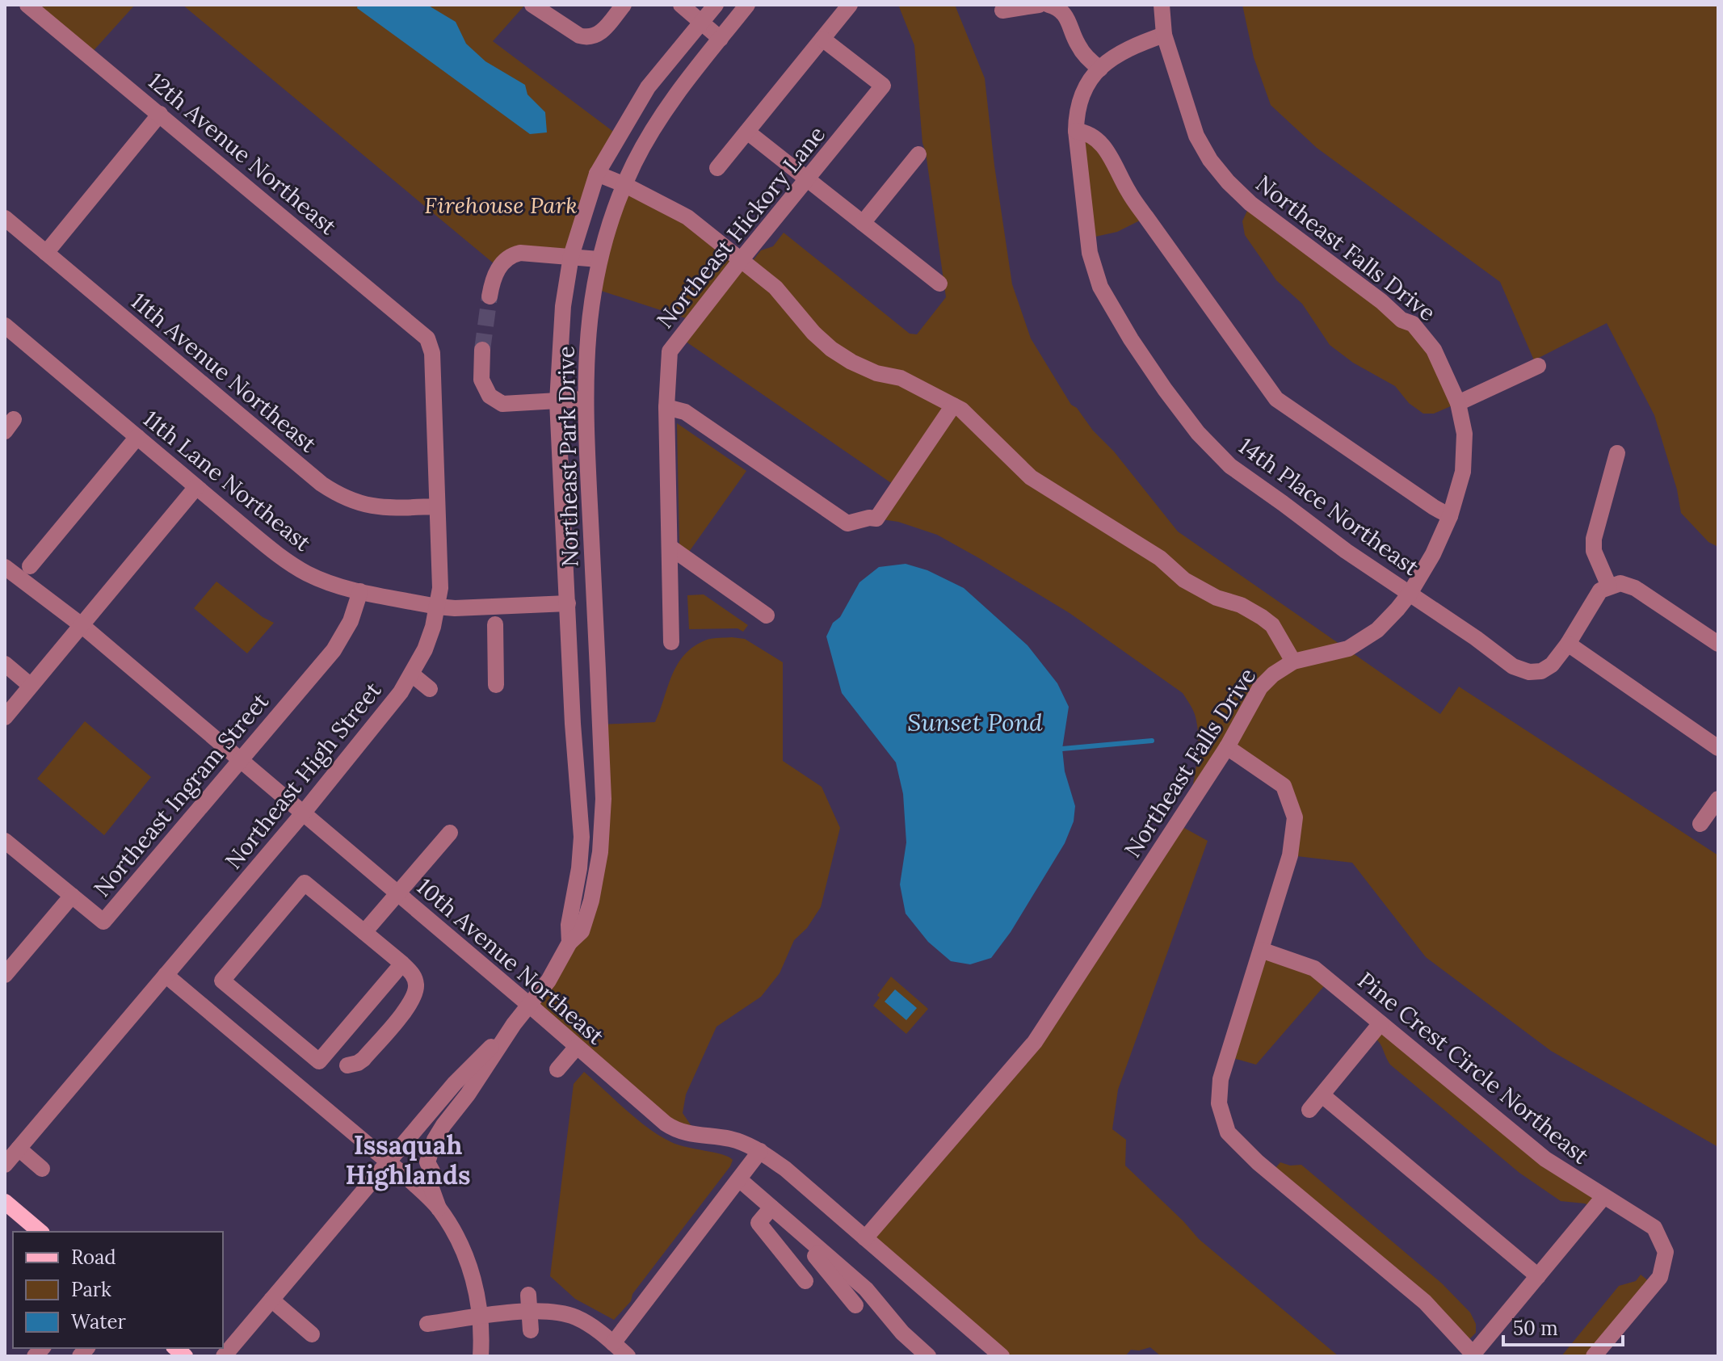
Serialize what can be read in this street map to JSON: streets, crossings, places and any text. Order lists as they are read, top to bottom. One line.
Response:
{"streets":{"street":["12th Avenue Northeast","Northeast Hickory Lane","Northeast Falls Drive","11th Avenue Northeast","Northeast Park Drive","11th Lane Northeast","14th Place Northeast","Northeast High Street","Northeast Ingram Street","10th Avenue Northeast","Pine Crest Circle Northeast"]},"crossings":[["12th Avenue Northeast","Northeast High Street"],["Northeast Falls Drive","14th Place Northeast"],["Northeast Falls Drive","10th Avenue Northeast"],["11th Avenue Northeast","Northeast High Street"],["Northeast Park Drive","11th Lane Northeast"],["Northeast Park Drive","10th Avenue Northeast"],["11th Lane Northeast","Northeast High Street"],["11th Lane Northeast","Northeast Ingram Street"],["Northeast High Street","10th Avenue Northeast"],["Northeast Ingram Street","10th Avenue Northeast"]],"districts":["Issaquah Highlands"],"water":["Sunset Pond"],"parks":["Firehouse Park"],"legend":["Road","Park","Water"],"scale_bar":"50 m"}
